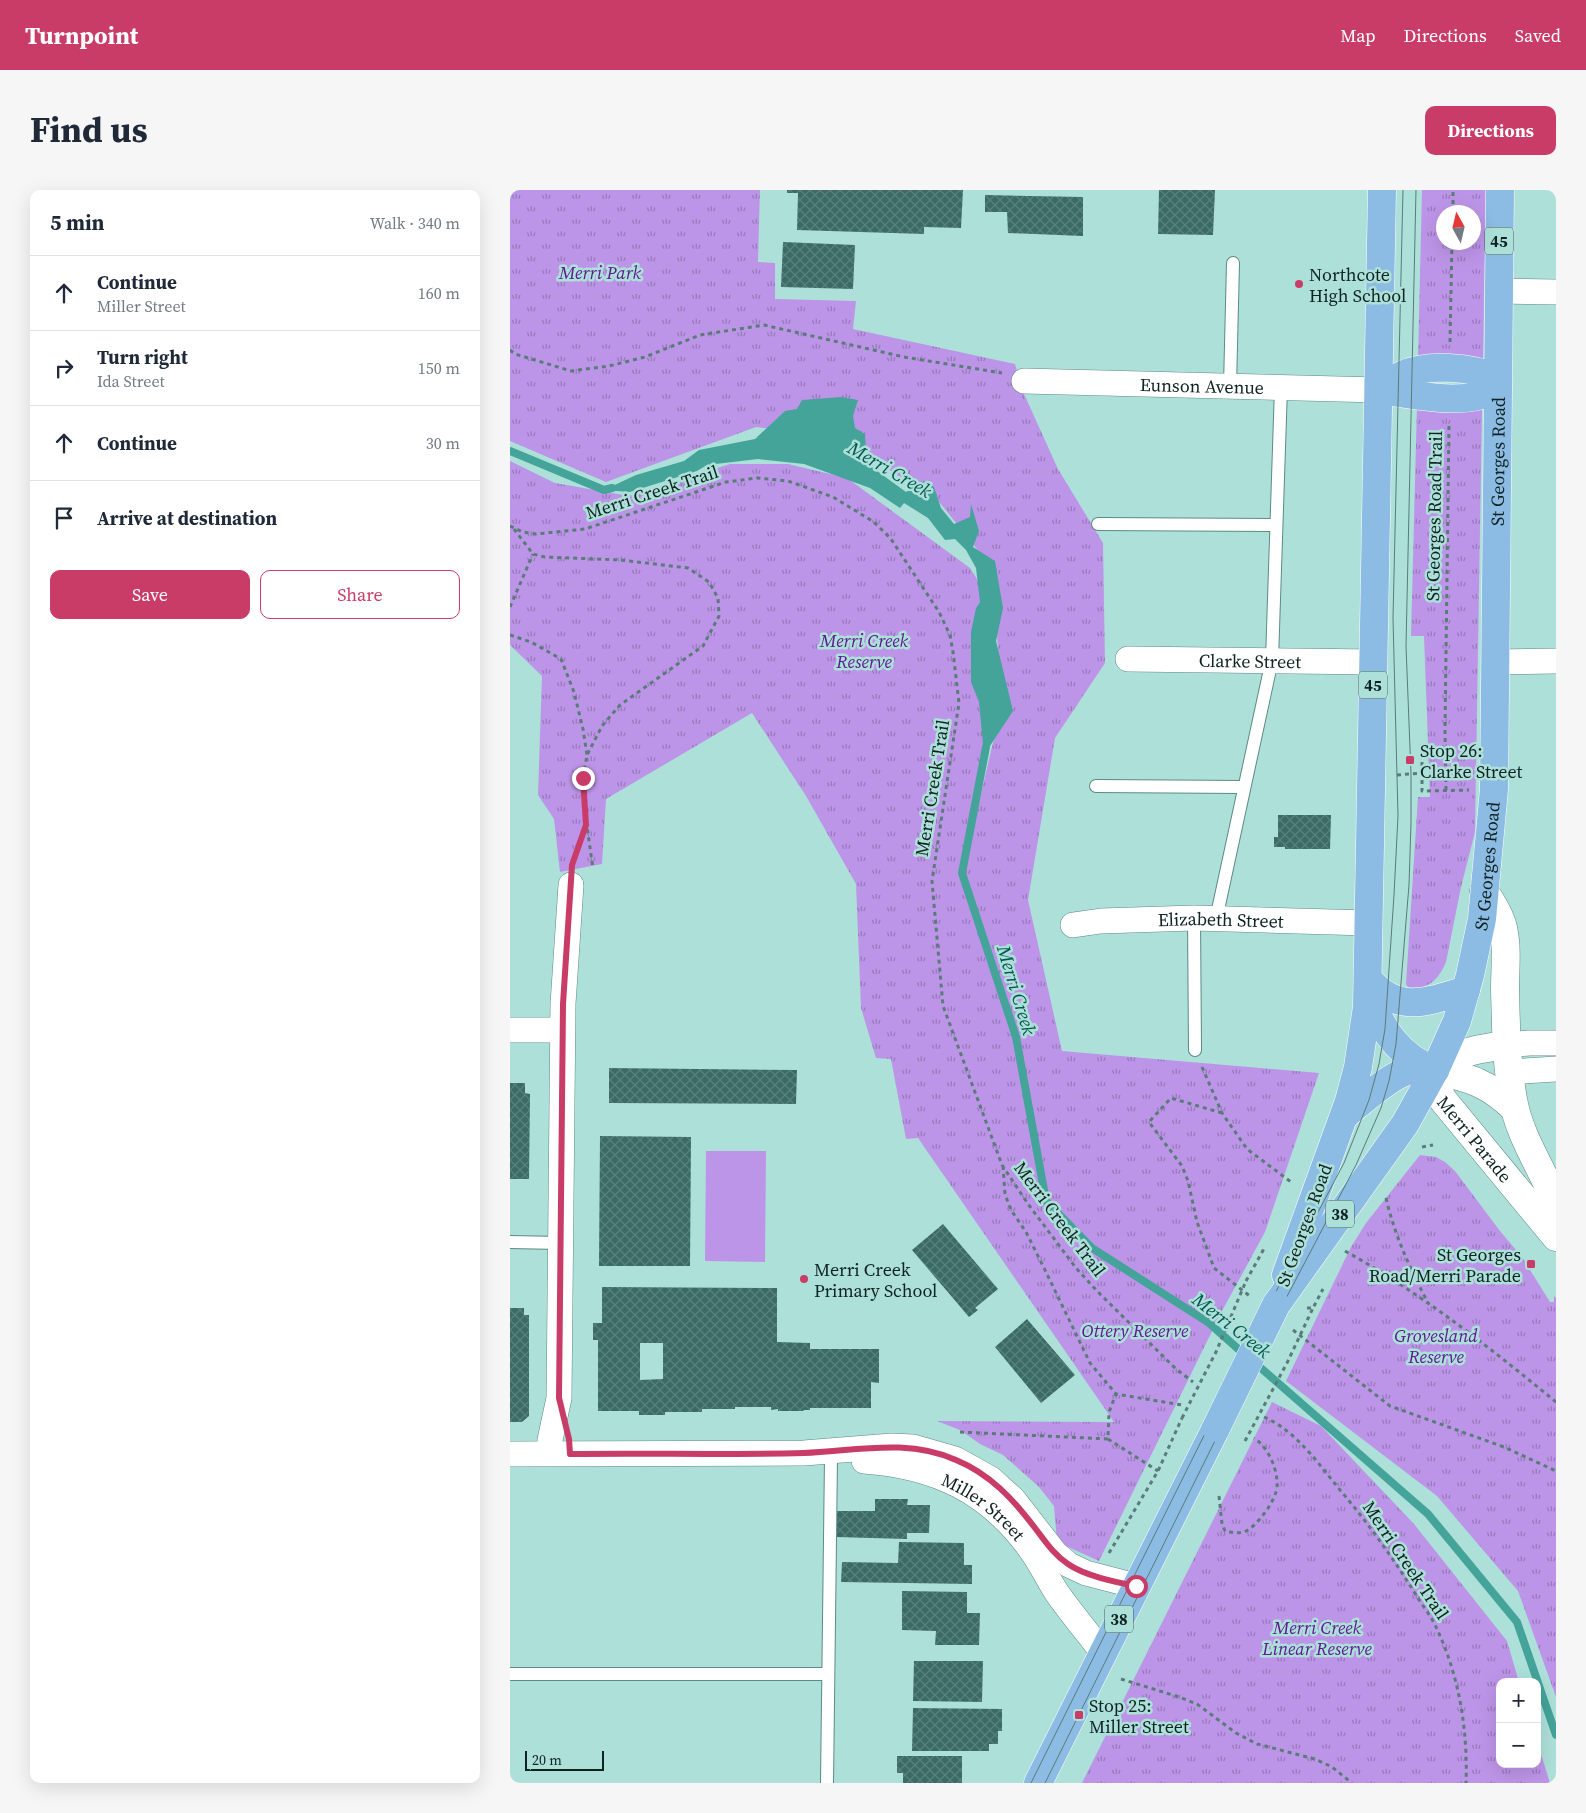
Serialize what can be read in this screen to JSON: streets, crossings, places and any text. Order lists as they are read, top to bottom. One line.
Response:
{"streets":{"highway":["45","St Georges Road","38"],"main road":["Merri Parade"],"street":["Eunson Avenue","Clarke Street","Elizabeth Street","Miller Street"],"path":["Merri Creek Trail","St Georges Road Trail"]},"crossings":[["Eunson Avenue","St Georges Road"],["St Georges Road","Clarke Street"],["St Georges Road","Elizabeth Street"],["St Georges Road","Merri Parade"],["St Georges Road","Miller Street"]],"water":["Merri Creek"],"parks":["Merri Park","Merri Creek Reserve","Ottery Reserve","Grovesland Reserve","Merri Creek Linear Reserve"],"places":{"other":["Northcote High School","Merri Creek Primary School"],"transit":["Stop 26: Clarke Street","St Georges Road/Merri Parade","Stop 25: Miller Street"]},"scale_bar":"20 m","north":"top","page":{"header":"Turnpoint","nav":["Map","Directions","Saved"],"title":"Find us","buttons":["Directions",["Save","Share"]],"heading":["5 min","Walk · 340 m"],"list":[["Continue","Miller Street","160 m"],["Turn right","Ida Street","150 m"],["Continue","30 m"],"Arrive at destination"],"map_buttons":["+","−"],"scale":"20 m"}}
